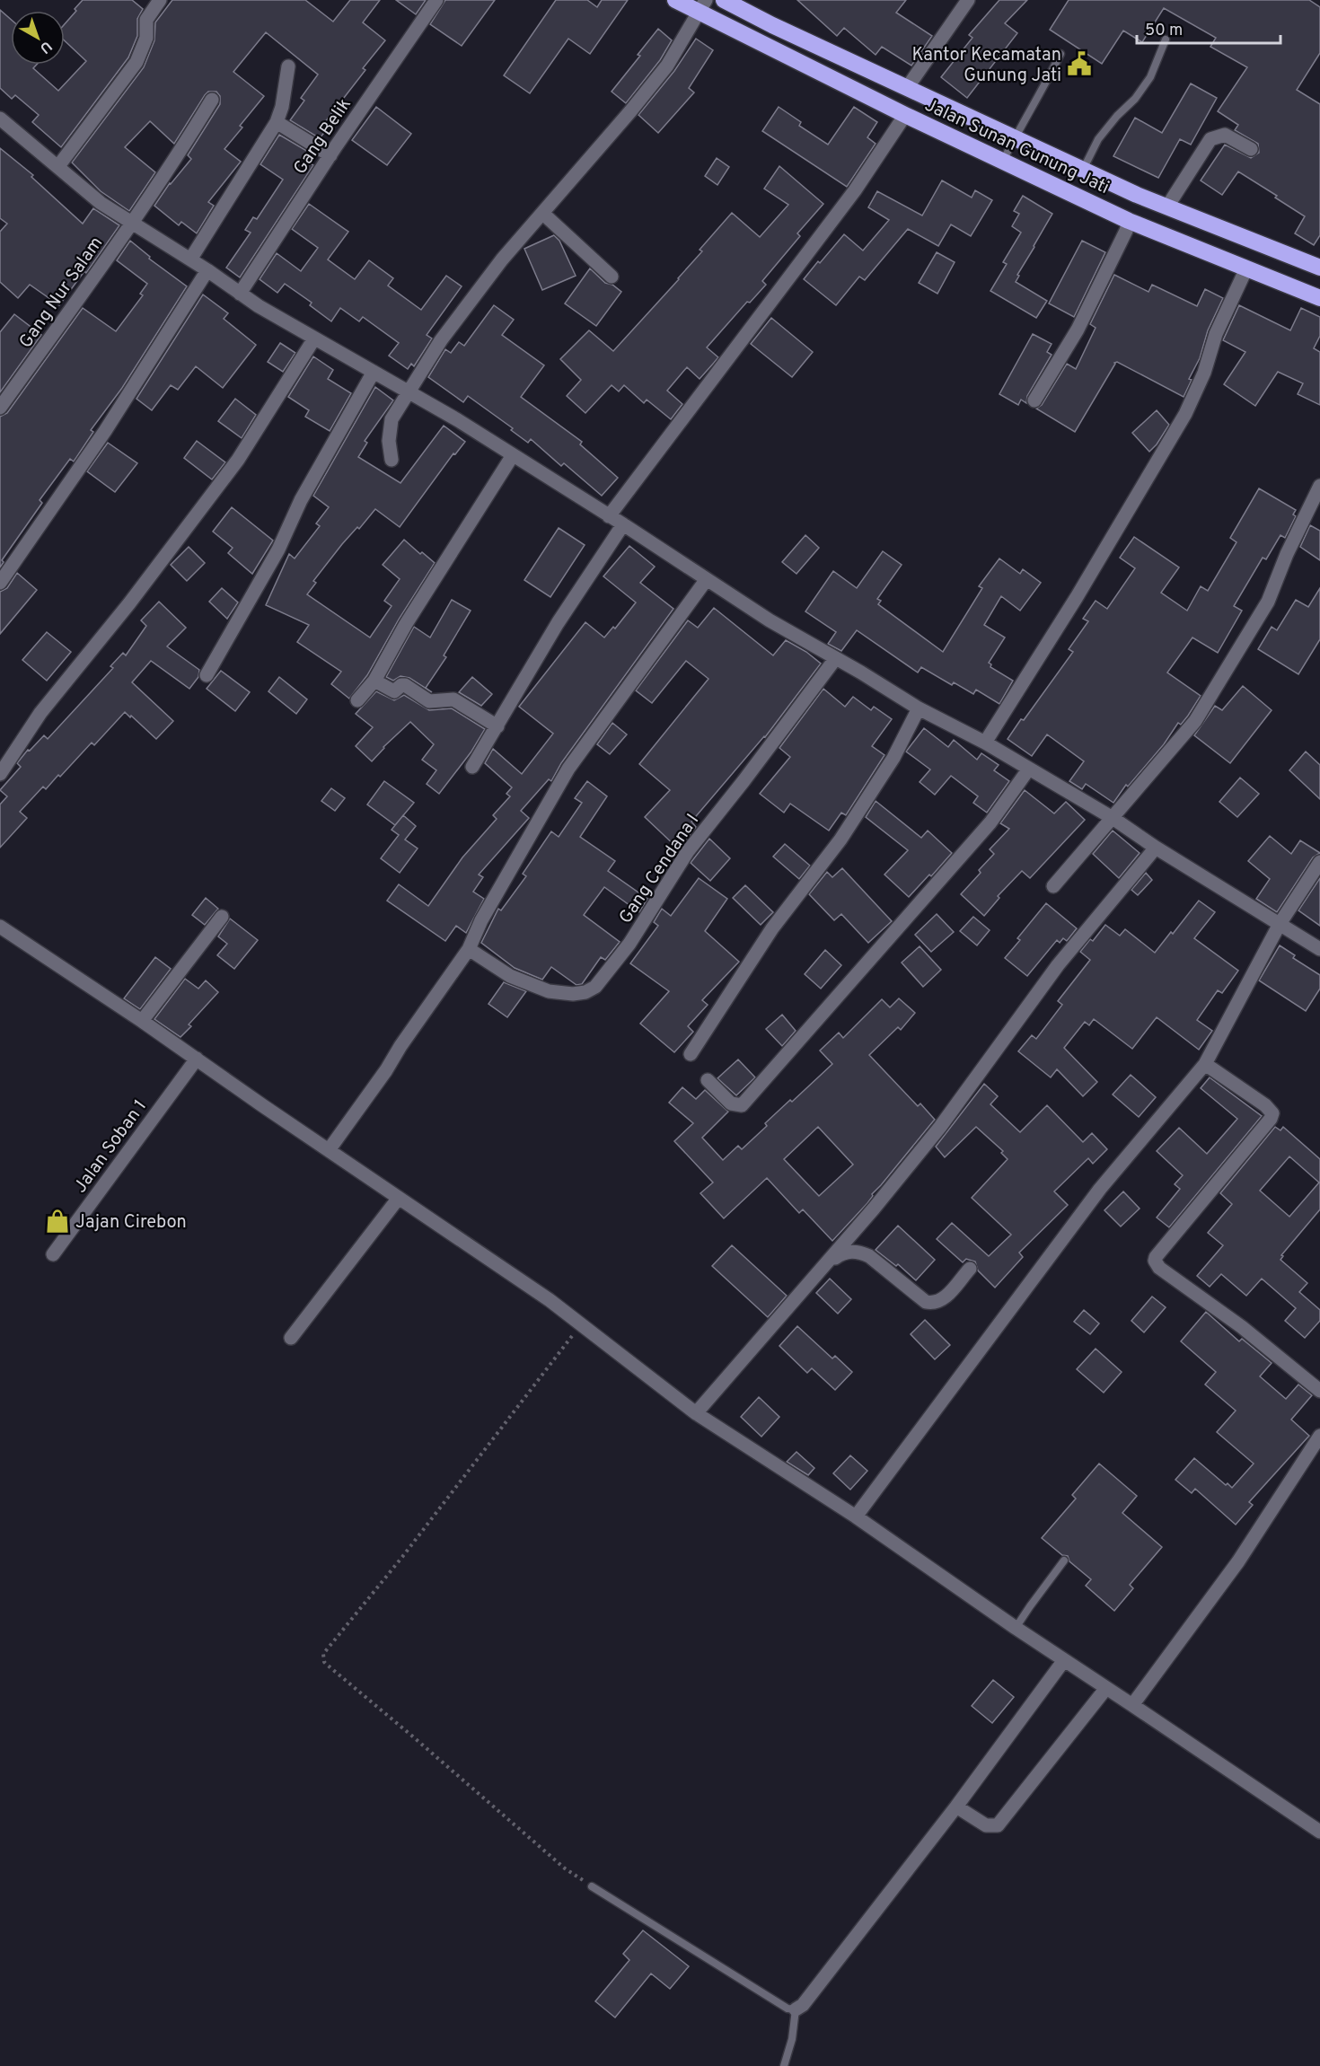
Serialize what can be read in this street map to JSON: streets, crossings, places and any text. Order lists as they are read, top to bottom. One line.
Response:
{"streets":{"highway":["Jalan Sunan Gunung Jati"],"street":["Gang Belik","Gang Nur Salam","Gang Cendana I","Jalan Soban 1"]},"places":{"public building":["Kantor Kecamatan Gunung Jati"],"shop":["Jajan Cirebon"]},"scale_bar":"50 m","north":"bottom right"}
